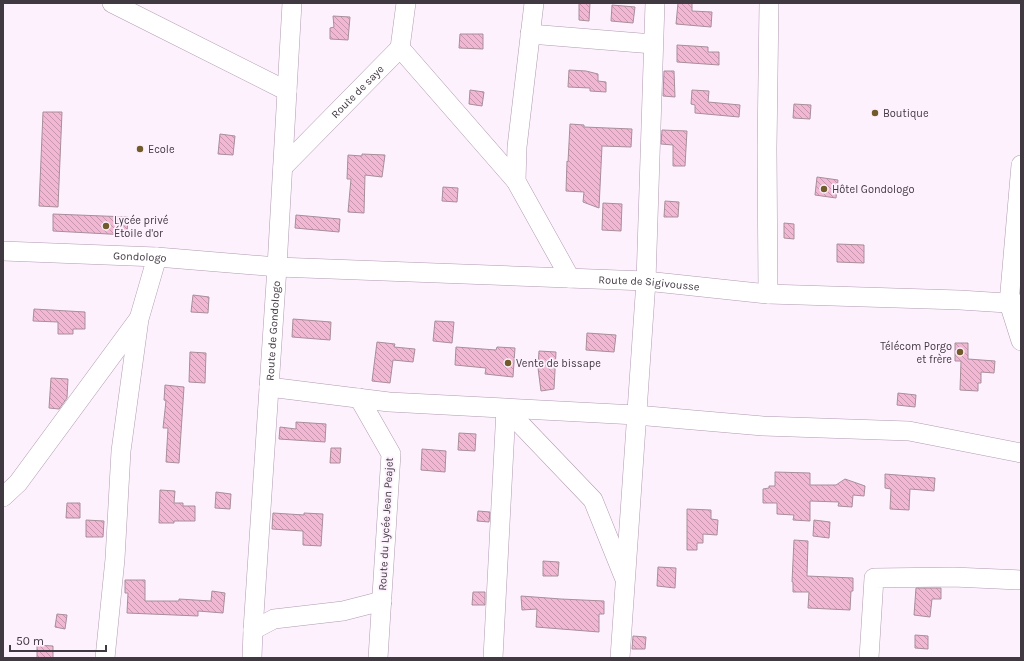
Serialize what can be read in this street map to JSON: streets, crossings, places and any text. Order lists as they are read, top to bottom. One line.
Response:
{"streets":{"street":["Route de saye","Gondologo","Route de Sigivousse","Route de Gondologo","Route du Lycée Jean Peajet"]},"crossings":[["Route de saye","Route de Gondologo"],["Gondologo","Route de Sigivousse"],["Gondologo","Route de Gondologo"],["Route de Sigivousse","Route de Gondologo"]],"places":["Boutique","Ecole","Hôtel Gondologo","Lycée privé Étoile d'or","Télécom Porgo et frère","Vente de bissape"],"scale_bar":"50 m"}
